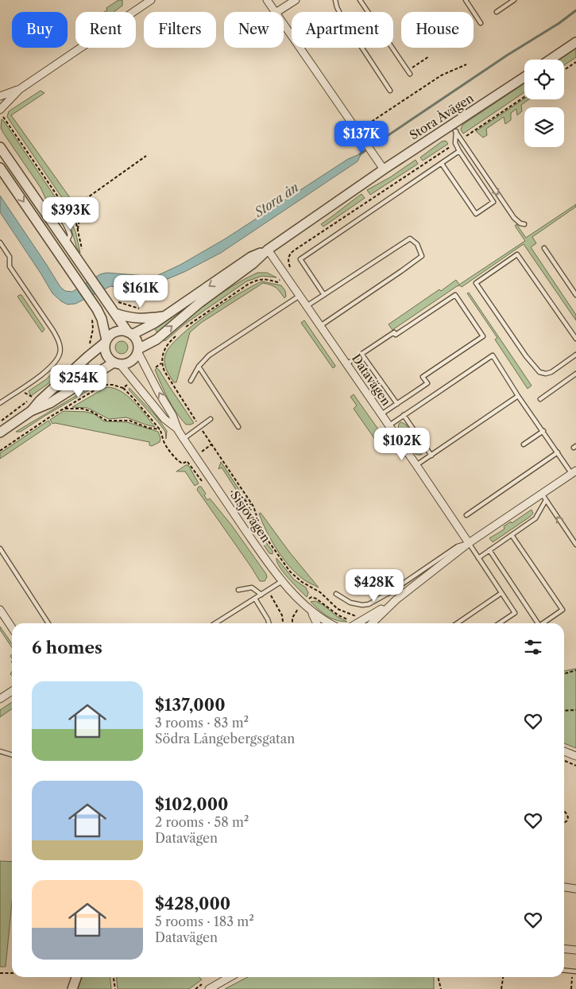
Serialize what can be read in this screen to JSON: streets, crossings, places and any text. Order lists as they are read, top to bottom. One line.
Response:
{"streets":{"street":["Stora Åvägen","Datavägen","Sisjövägen"]},"crossings":[["Stora Åvägen","Datavägen"],["Stora Åvägen","Sisjövägen"]],"water":["Stora ån"],"page":{"chip":["Buy","Rent","Filters","New","Apartment","House"],"price":["$137K","$393K","$161K","$254K","$102K","$428K"],"heading":"6 homes","list":[{"name":"$137,000","note":"3 rooms · 83 m² · Södra Långebergsgatan"},{"name":"$102,000","note":"2 rooms · 58 m² · Datavägen"},{"name":"$428,000","note":"5 rooms · 183 m² · Datavägen"}]}}
